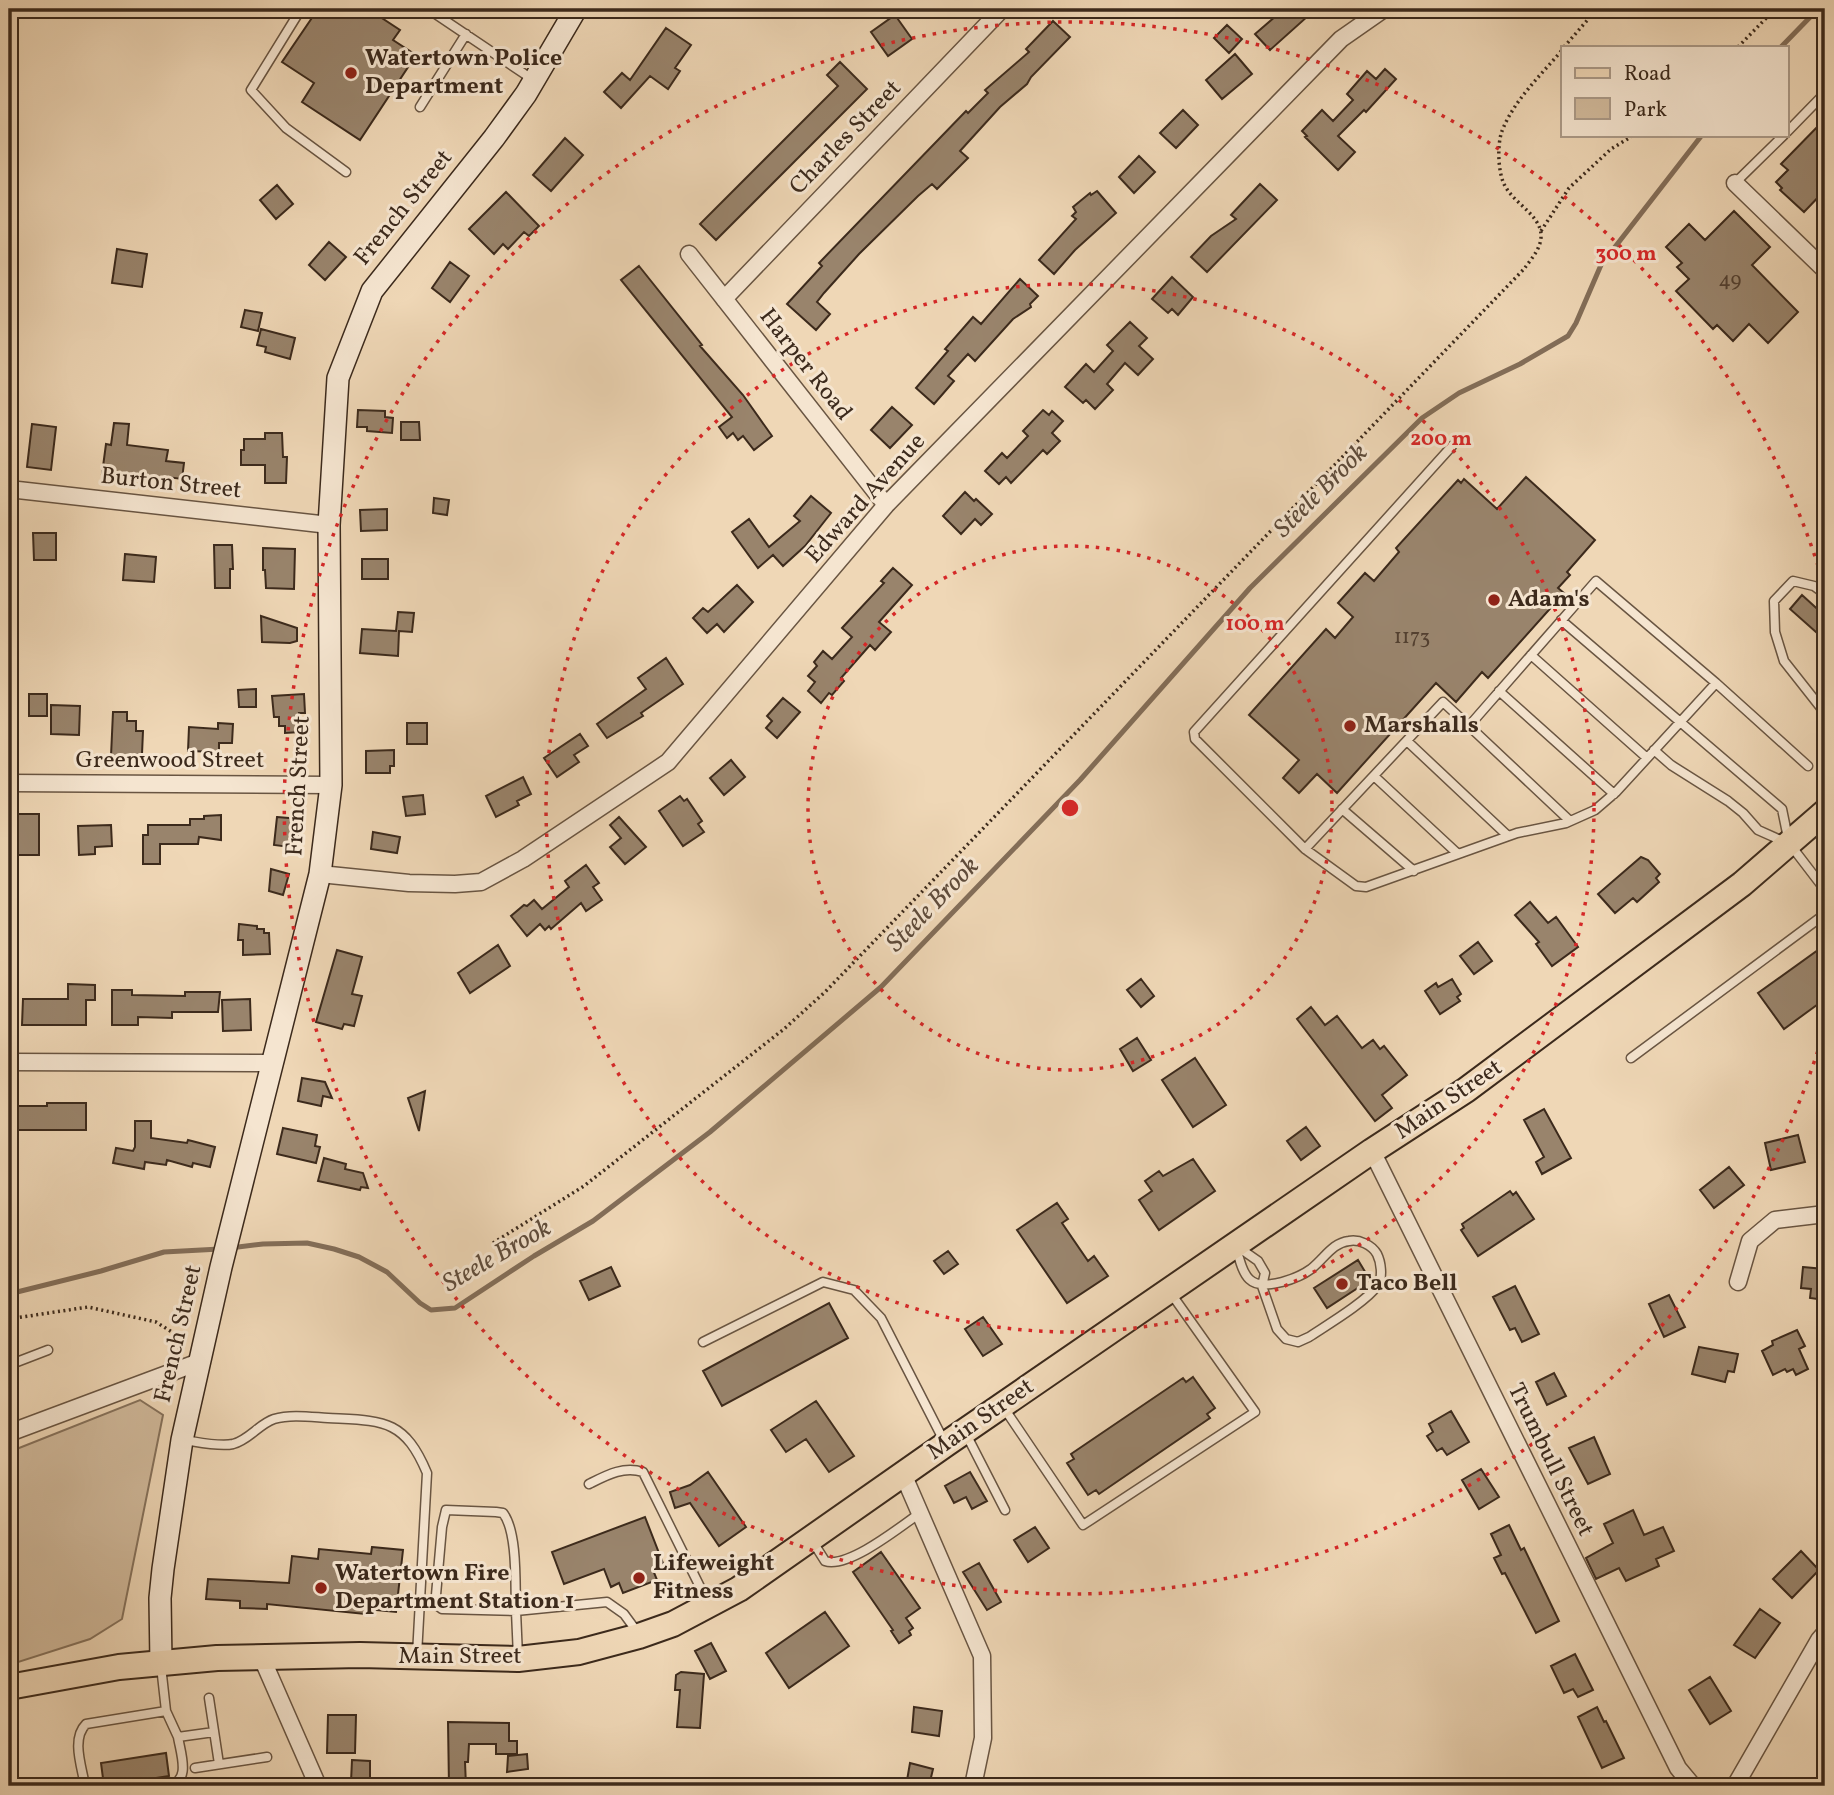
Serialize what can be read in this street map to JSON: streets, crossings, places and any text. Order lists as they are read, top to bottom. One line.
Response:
{"streets":{"main road":["Main Street"],"street":["Charles Street","French Street","Harper Road","Burton Street","Edward Avenue","Greenwood Street","Trumbull Street"]},"crossings":[["Charles Street","Harper Road"],["French Street","Burton Street"],["French Street","Edward Avenue"],["French Street","Greenwood Street"],["French Street","Main Street"],["Harper Road","Edward Avenue"],["Main Street","Trumbull Street"]],"water":["Steele Brook"],"places":["Watertown Police Department","Adam's","Marshalls","Taco Bell","Lifeweight Fitness","Watertown Fire Department Station 1"],"house_numbers":["49","1173"],"legend":["Road","Park"],"rings":["300 m","200 m","100 m"]}
